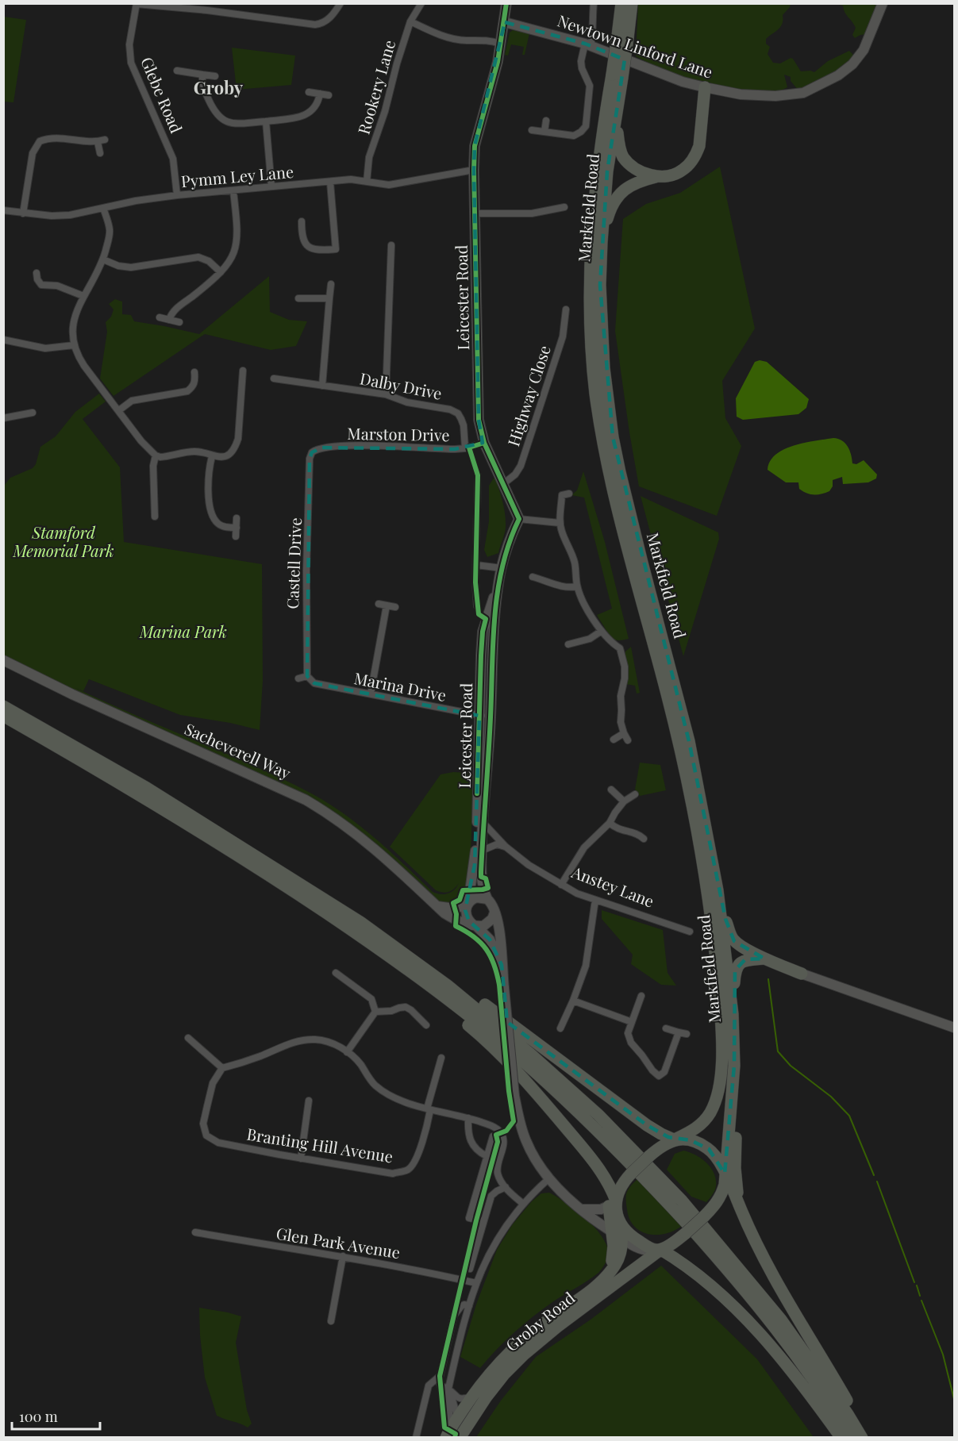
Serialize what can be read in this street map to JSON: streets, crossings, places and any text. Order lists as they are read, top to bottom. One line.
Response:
{"streets":{"highway":["Markfield Road","Groby Road"],"street":["Newtown Linford Lane","Rookery Lane","Glebe Road","Pymm Ley Lane","Leicester Road","Dalby Drive","Highway Close","Marston Drive","Castell Drive","Marina Drive","Sacheverell Way","Anstey Lane","Branting Hill Avenue","Glen Park Avenue"]},"crossings":[["Newtown Linford Lane","Leicester Road"],["Rookery Lane","Pymm Ley Lane"],["Glebe Road","Pymm Ley Lane"],["Pymm Ley Lane","Leicester Road"],["Markfield Road","Groby Road"],["Leicester Road","Highway Close"],["Leicester Road","Marston Drive"],["Leicester Road","Marina Drive"],["Leicester Road","Sacheverell Way"],["Leicester Road","Anstey Lane"],["Dalby Drive","Marston Drive"],["Marston Drive","Castell Drive"],["Castell Drive","Marina Drive"],["Glen Park Avenue","Groby Road"]],"districts":["Groby"],"parks":["Stamford Memorial Park","Marina Park"],"scale_bar":"100 m"}
